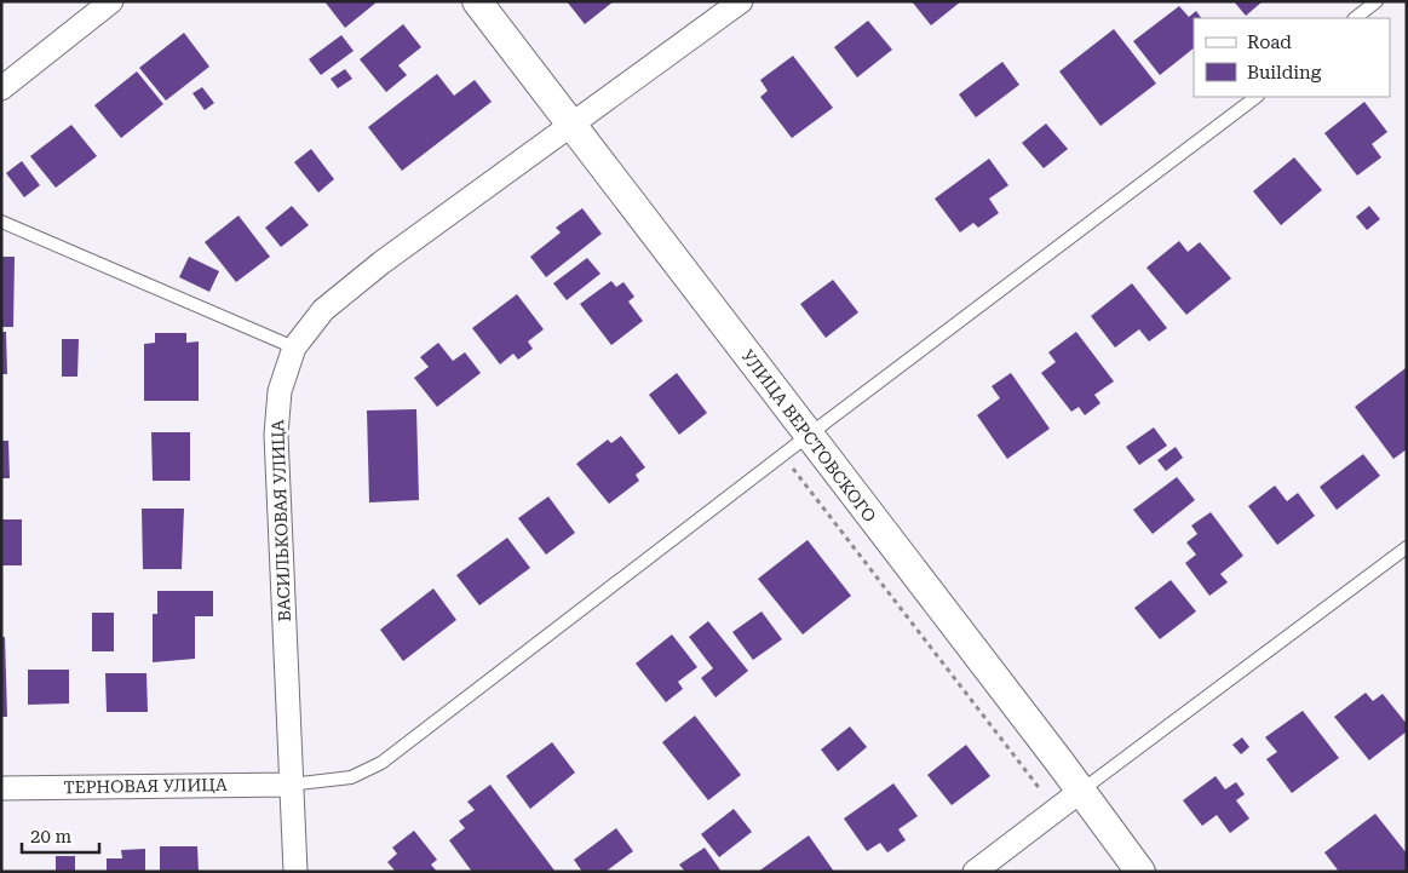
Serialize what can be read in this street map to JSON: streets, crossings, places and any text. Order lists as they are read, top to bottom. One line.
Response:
{"streets":{"street":["УЛИЦА ВЕРСТОВСКОГО","ВАСИЛЬКОВАЯ УЛИЦА","ТЕРНОВАЯ УЛИЦА"]},"crossings":[["УЛИЦА ВЕРСТОВСКОГО","ВАСИЛЬКОВАЯ УЛИЦА"],["ВАСИЛЬКОВАЯ УЛИЦА","ТЕРНОВАЯ УЛИЦА"]],"legend":["Road","Building"],"scale_bar":"20 m"}
